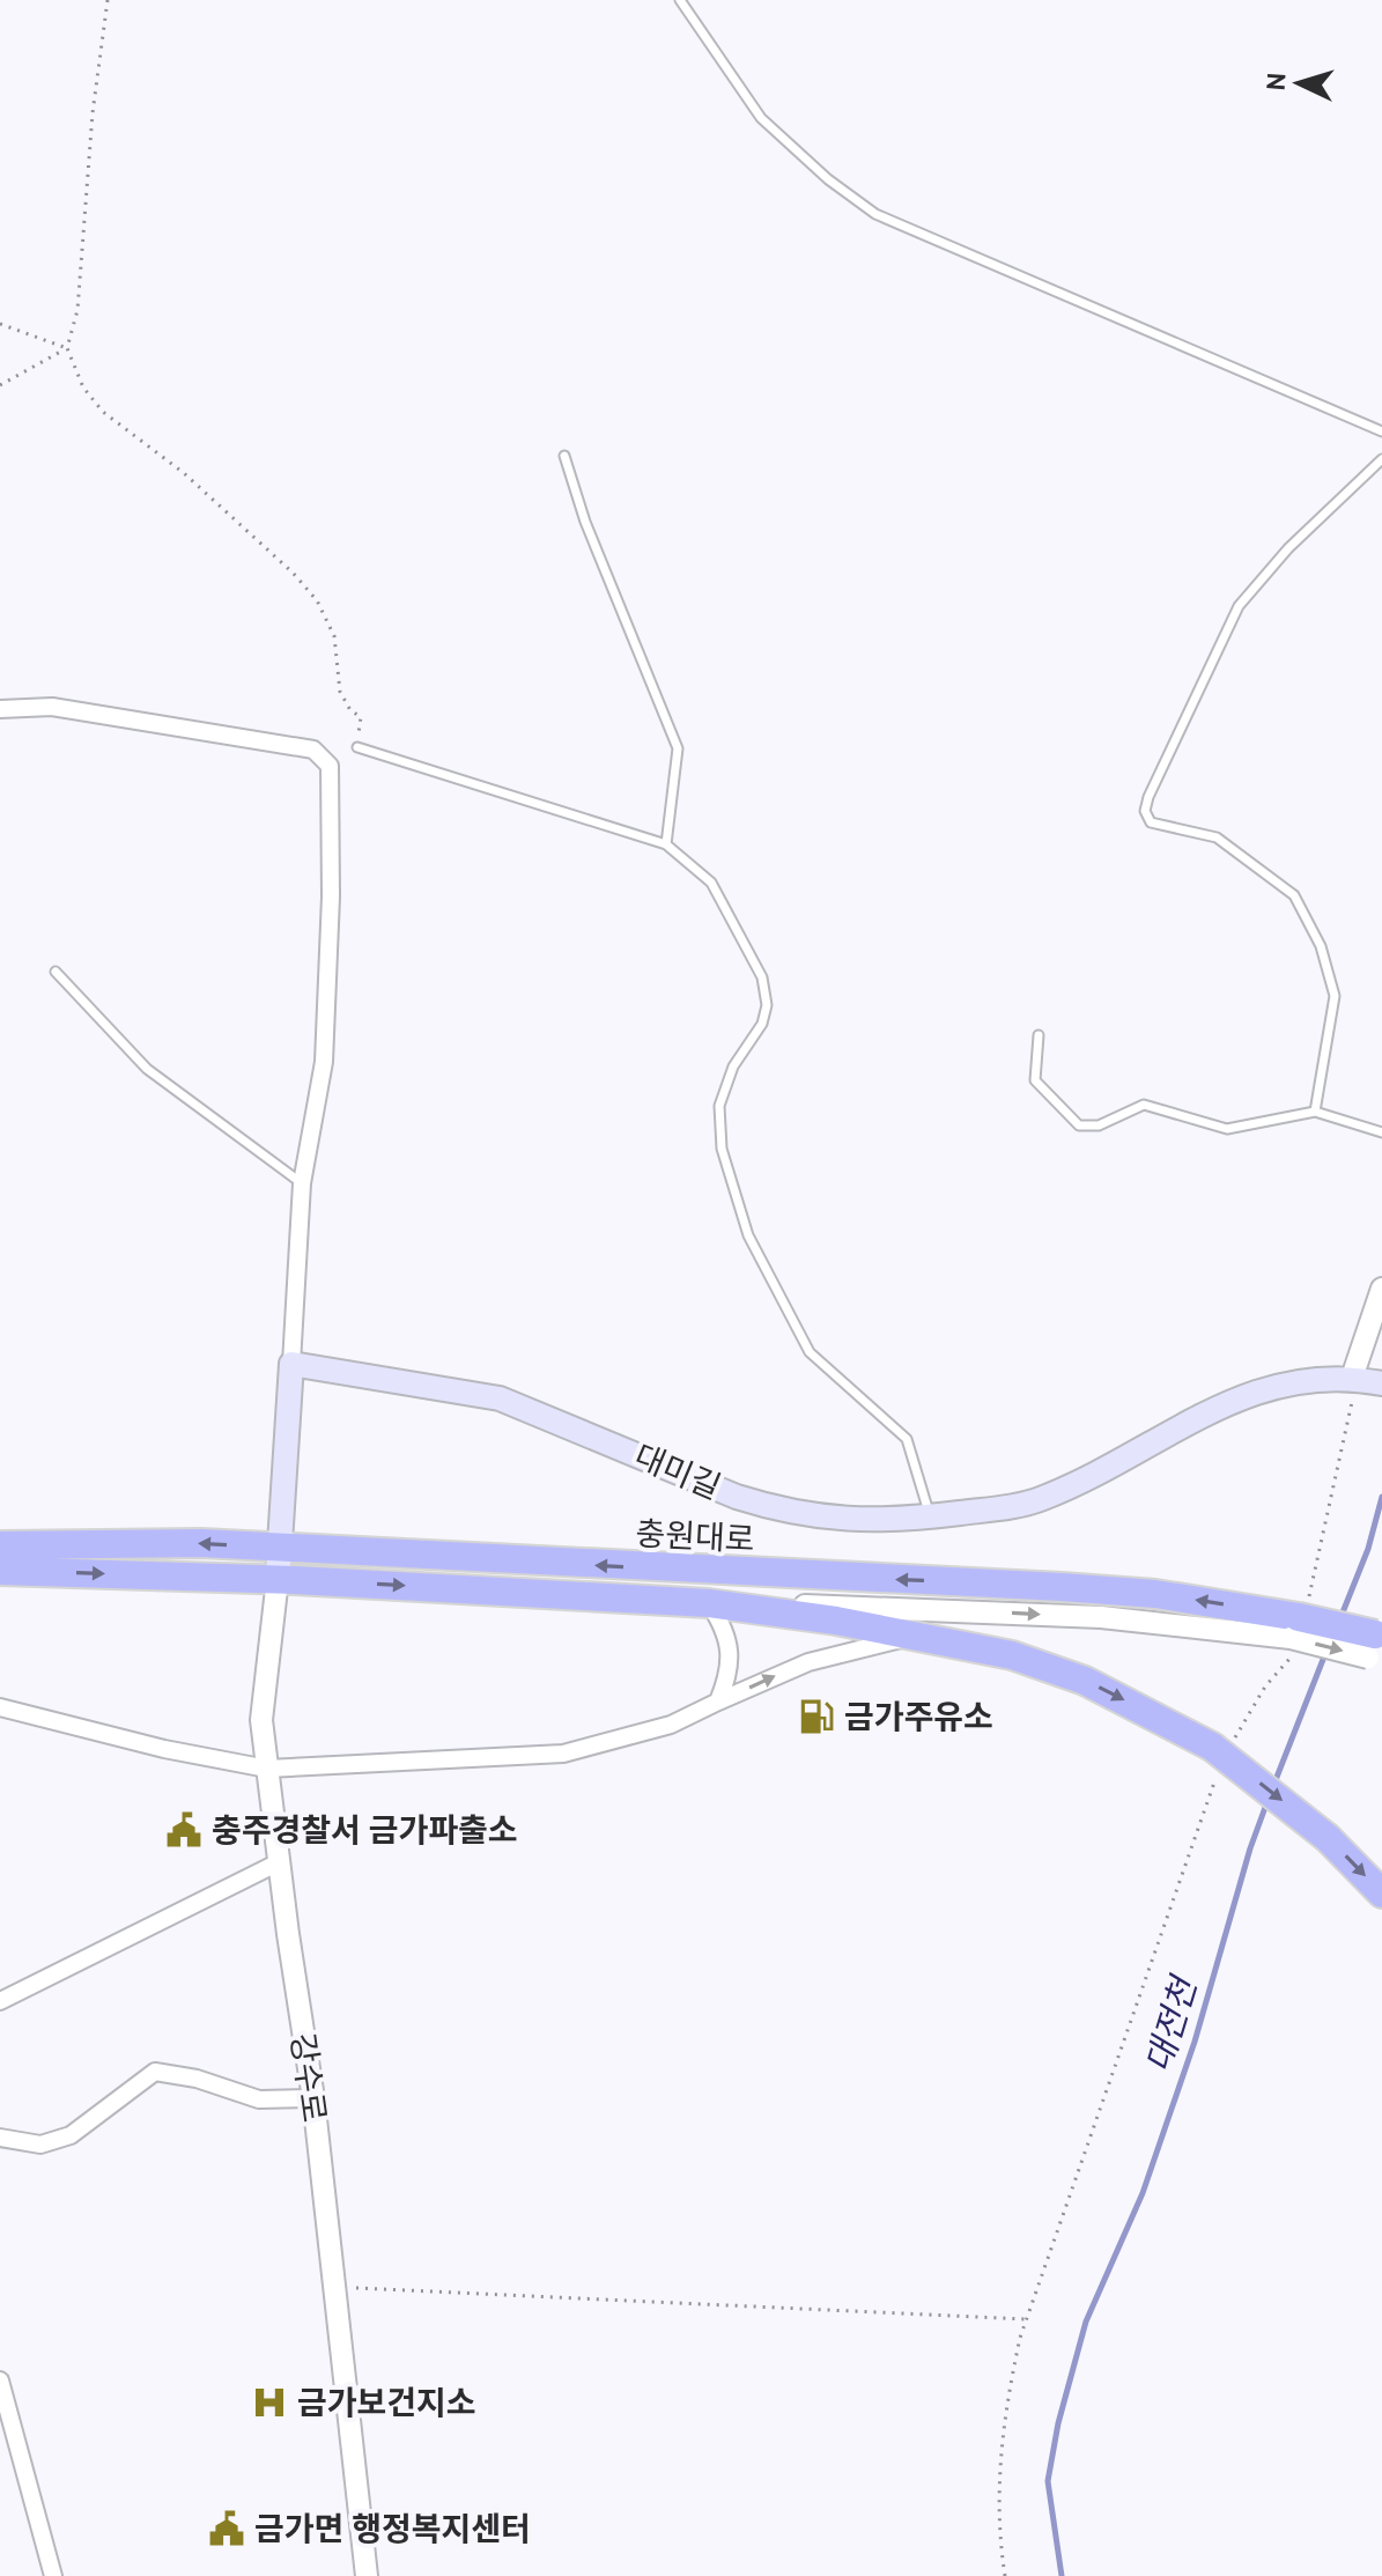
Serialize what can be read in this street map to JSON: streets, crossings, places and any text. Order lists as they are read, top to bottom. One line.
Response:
{"streets":{"highway":["충원대로"],"main road":["대미길"],"street":["강수로"]},"crossings":[["충원대로","강수로"]],"water":["대전천"],"places":{"fuel station":["금가주유소"],"public building":["충주경찰서 금가파출소","금가면 행정복지센터"],"hospital":["금가보건지소"]},"north":"left"}
